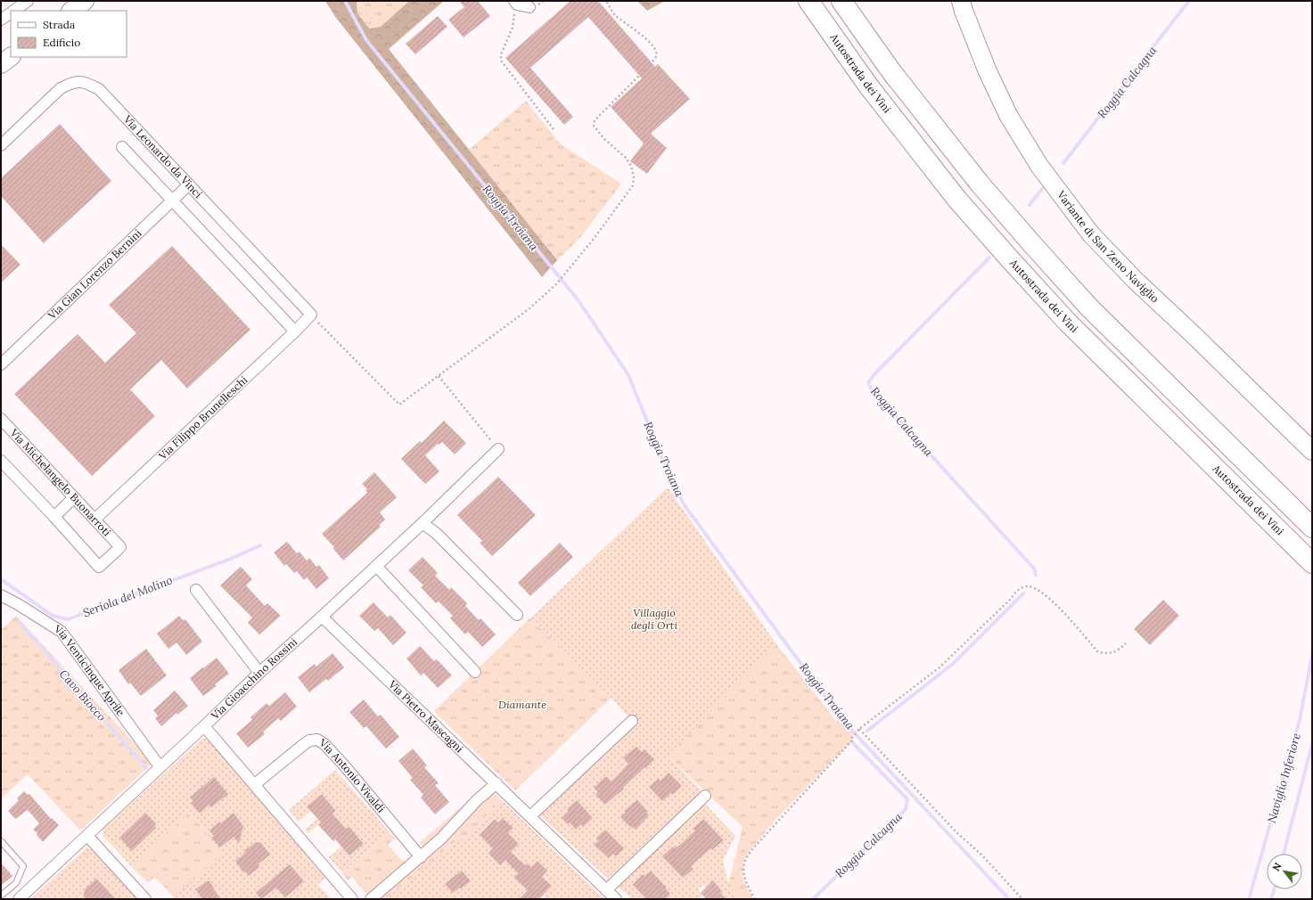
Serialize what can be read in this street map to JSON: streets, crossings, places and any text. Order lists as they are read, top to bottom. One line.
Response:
{"streets":{"highway":["Autostrada dei Vini"],"main road":["Variante di San Zeno Naviglio"],"street":["Via Leonardo da Vinci","Via Gian Lorenzo Bernini","Via Filippo Brunelleschi","Via Michelangelo Buonarroti","Via Venticinque Aprile","Via Gioacchino Rossini","Via Pietro Mascagni","Via Antonio Vivaldi"]},"crossings":[["Via Leonardo da Vinci","Via Gian Lorenzo Bernini"],["Via Leonardo da Vinci","Via Filippo Brunelleschi"],["Via Filippo Brunelleschi","Via Michelangelo Buonarroti"],["Via Venticinque Aprile","Via Gioacchino Rossini"],["Via Gioacchino Rossini","Via Pietro Mascagni"]],"water":["Roggia Calcagna","Roggia Troiana","Seriola del Molino","Cavo Biocco","Naviglio Inferiore"],"parks":["Villaggio degli Orti","Diamante"],"legend":["Strada","Edificio"],"north":"top left"}
